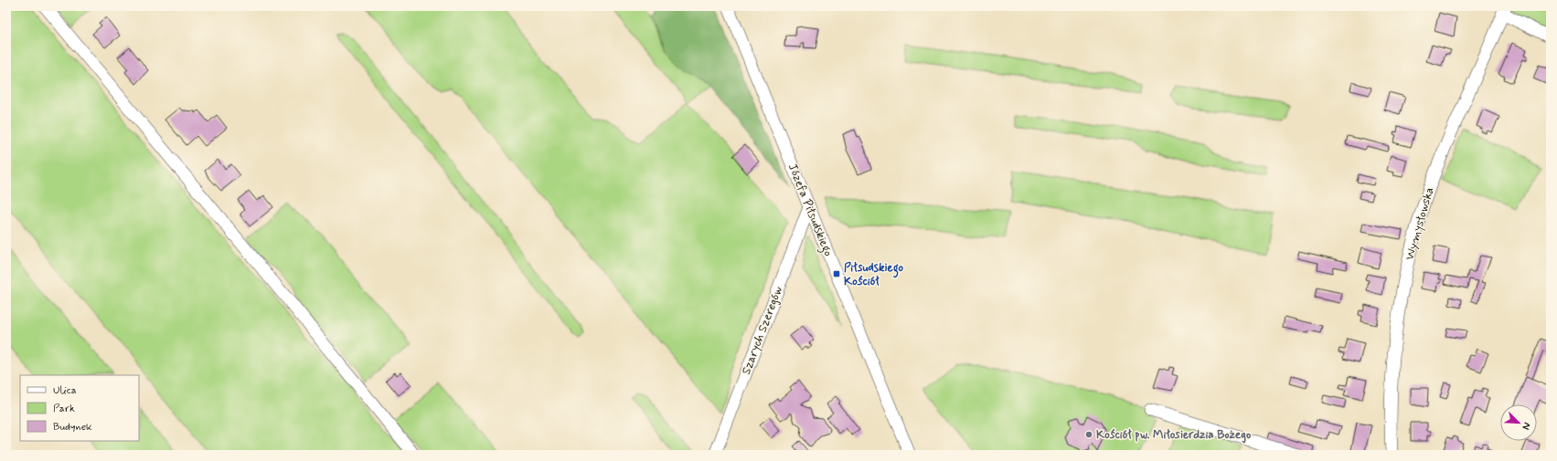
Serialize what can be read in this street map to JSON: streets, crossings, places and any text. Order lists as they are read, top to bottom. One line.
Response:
{"streets":{"street":["Józefa Piłsudskiego","Wymysłowska","Szarych Szeregów"]},"crossings":[["Józefa Piłsudskiego","Szarych Szeregów"]],"places":{"transit":["Piłsudskiego Kościół"],"other":["Kościół pw. Miłosierdzia Bożego"]},"legend":["Ulica","Park","Budynek"],"north":"bottom right"}
